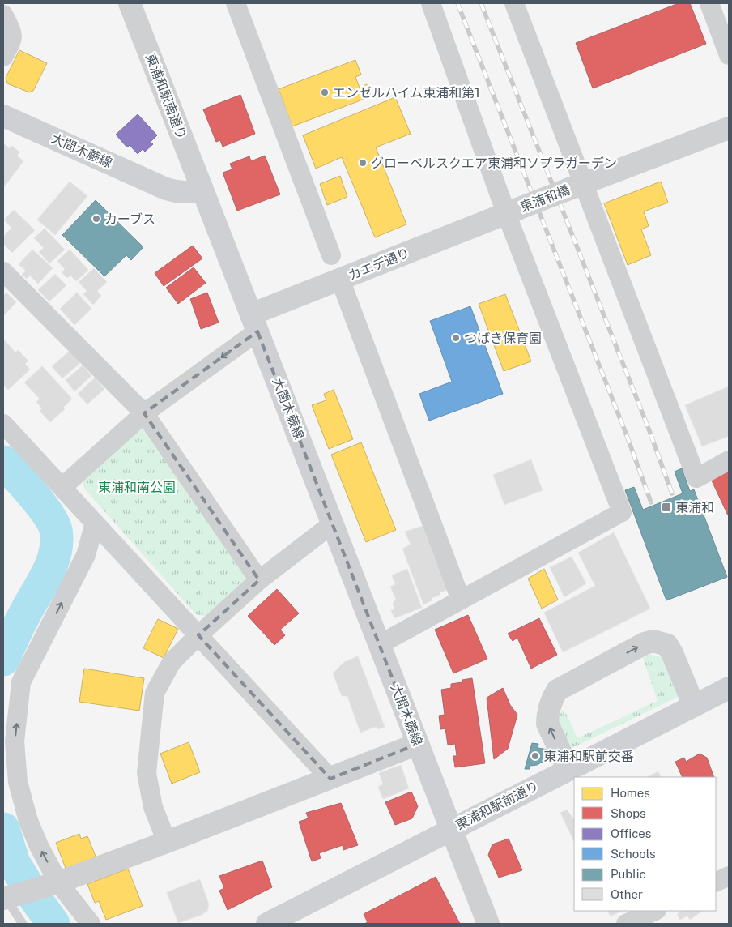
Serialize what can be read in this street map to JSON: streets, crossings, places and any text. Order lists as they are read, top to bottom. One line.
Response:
{"streets":{"main road":["大間木蕨線","東浦和駅前通り"],"street":["東浦和駅南通り","東浦和橋","カエデ通り"]},"crossings":[["東浦和駅南通り","大間木蕨線"],["大間木蕨線","カエデ通り"],["大間木蕨線","東浦和駅前通り"],["東浦和橋","カエデ通り"]],"parks":["東浦和南公園"],"places":{"other":["エンゼルハイム東浦和第1","グローベルスクエア東浦和ソプラガーデン","カーブス","つばき保育園","東浦和駅前交番"],"transit":["東浦和"]},"legend":["Homes","Shops","Offices","Schools","Public","Other"]}
